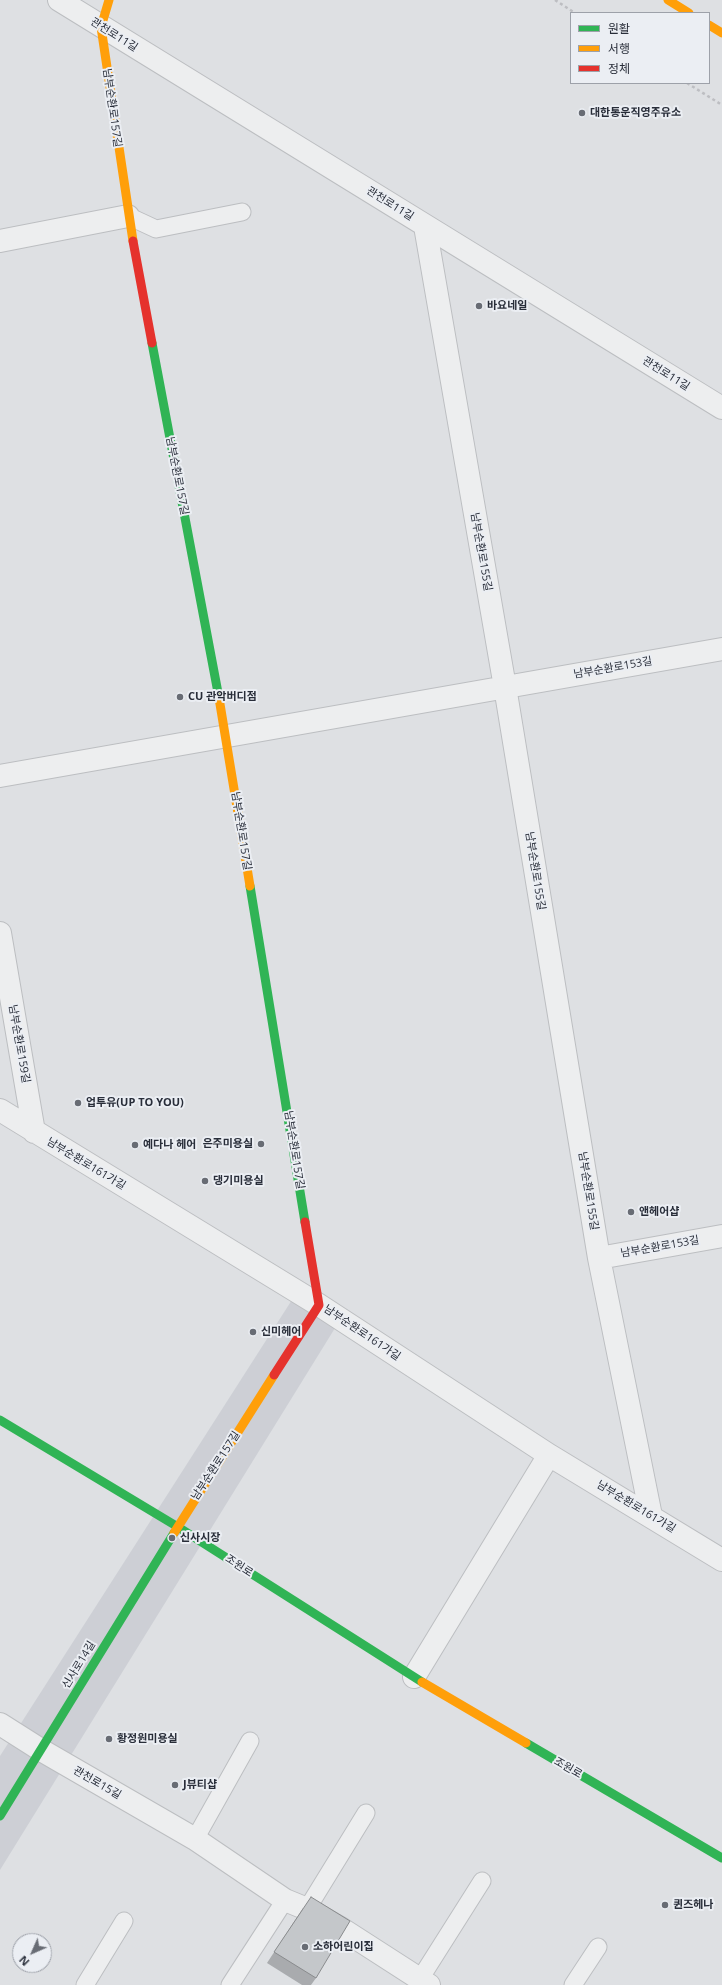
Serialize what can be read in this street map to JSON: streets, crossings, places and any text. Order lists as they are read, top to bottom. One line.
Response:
{"streets":{"street":["관천로11길","남부순환로157길","남부순환로155길","남부순환로153길","남부순환로159길","남부순환로161가길","조원로","신사로14길","관천로15길"]},"crossings":[["관천로11길","남부순환로157길"],["관천로11길","남부순환로155길"],["남부순환로157길","남부순환로161가길"],["남부순환로157길","조원로"],["남부순환로157길","신사로14길"],["남부순환로155길","남부순환로153길"],["남부순환로155길","남부순환로161가길"],["남부순환로159길","남부순환로161가길"],["조원로","신사로14길"],["신사로14길","관천로15길"]],"places":["대한통운직영주유소","바요네일","CU 관악버디점","업투유(UP TO YOU)","은주미용실","예다나 헤어","댕기미용실","앤헤어샵","신미헤어","신사시장","황정원미용실","J뷰티샵","퀸즈헤나","소하어린이집"],"legend":["원활","서행","정체"],"north":"bottom left"}
